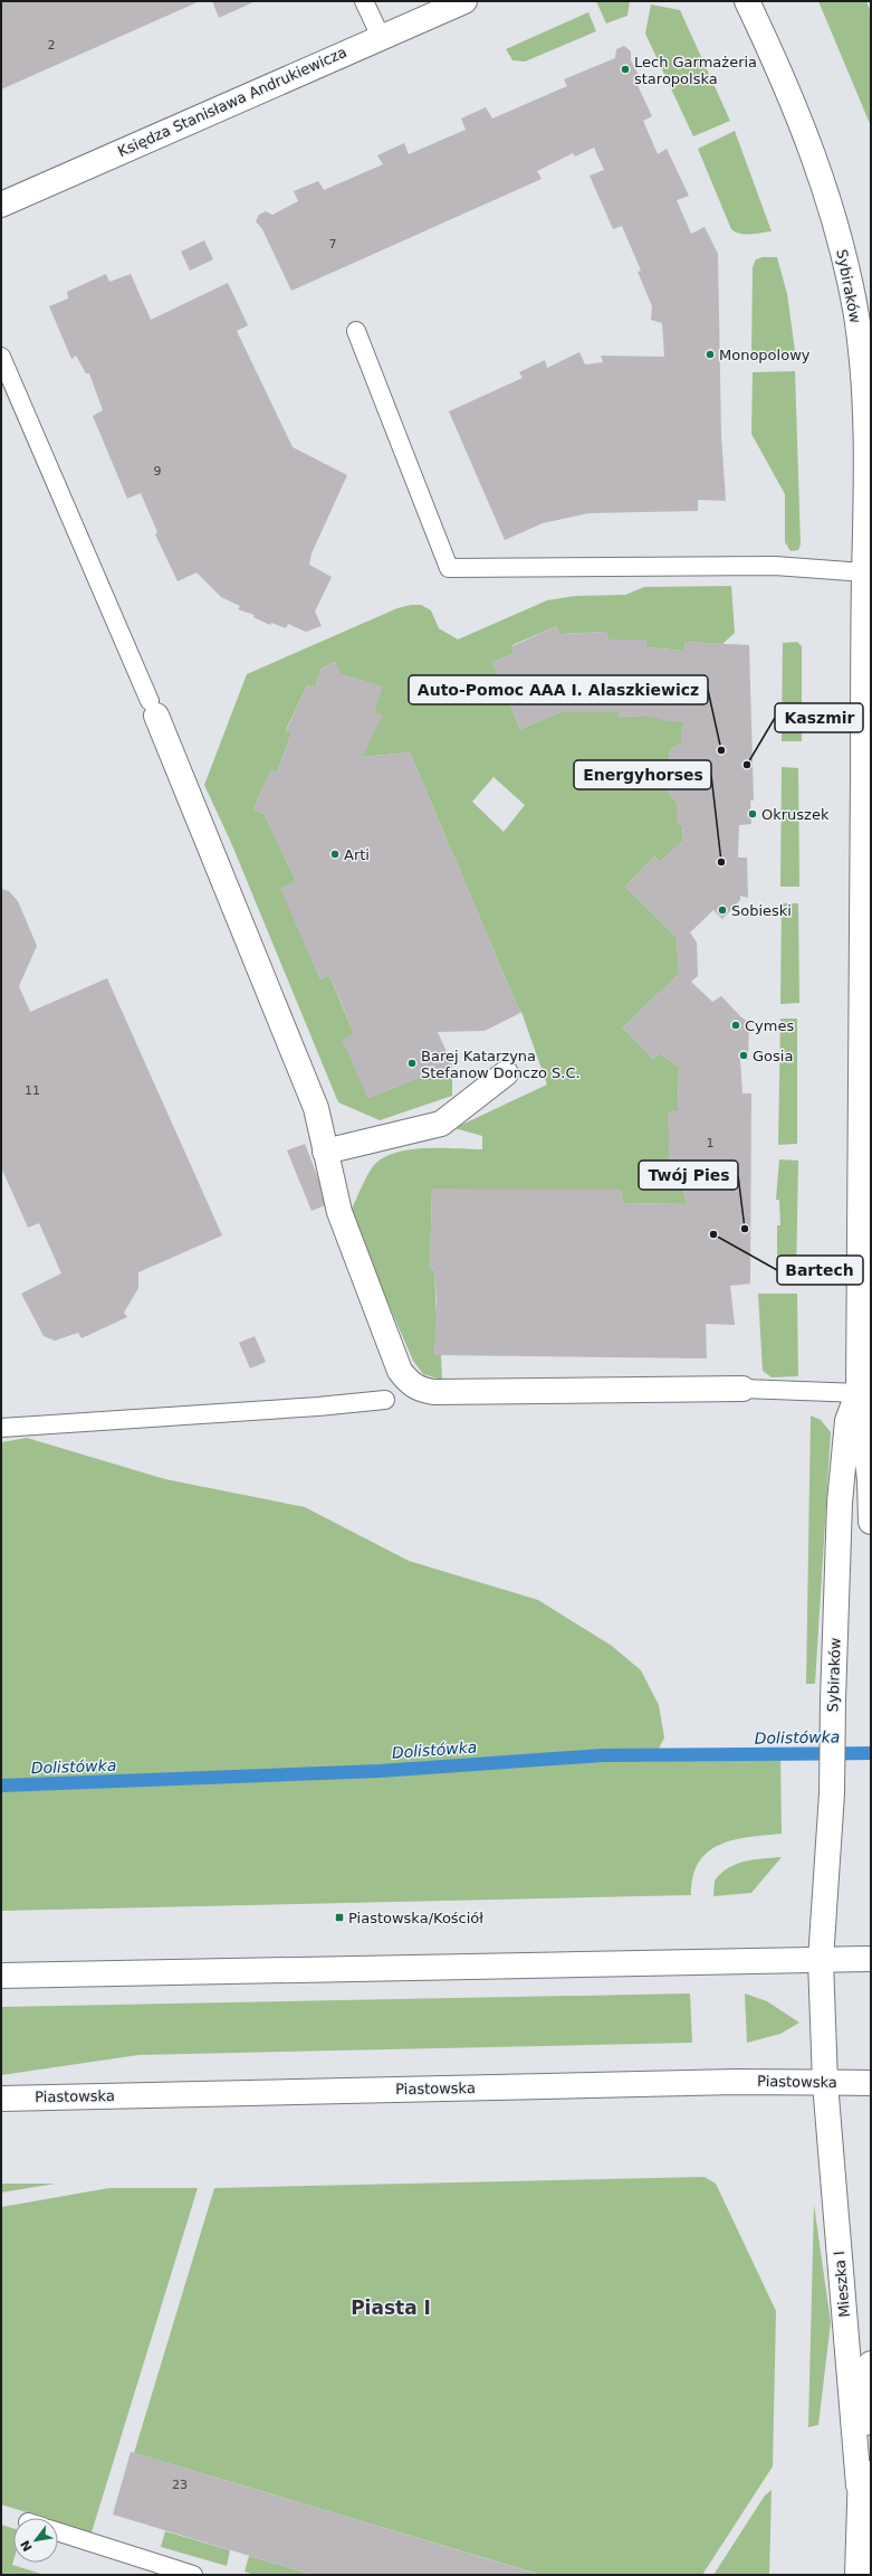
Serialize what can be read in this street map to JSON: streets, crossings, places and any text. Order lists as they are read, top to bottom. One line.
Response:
{"streets":{"street":["Księdza Stanisława Andrukiewicza","Sybiraków","Piastowska","Mieszka I"]},"crossings":[["Sybiraków","Mieszka I"],["Piastowska","Mieszka I"]],"districts":["Piasta I"],"water":["Dolistówka"],"places":{"other":["Lech Garmażeria staropolska","Monopolowy","Auto-Pomoc AAA I. Alaszkiewicz","Kaszmir","Okruszek","Arti","Energyhorses","Sobieski","Cymes","Gosia","Barej Katarzyna Stefanow Donczo S.C.","Twój Pies","Bartech"],"transit":["Piastowska/Kościół"]},"house_numbers":["2","7","9","11","1","23"],"north":"bottom left"}
